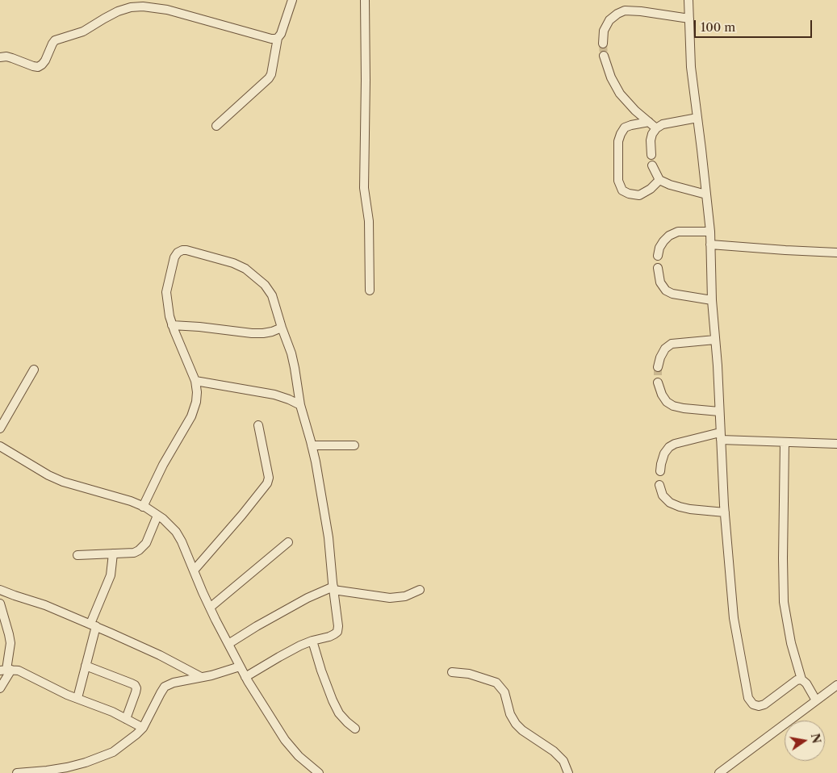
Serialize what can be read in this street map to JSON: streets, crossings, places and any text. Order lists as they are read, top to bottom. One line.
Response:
{"scale_bar":"100 m","north":"right"}
